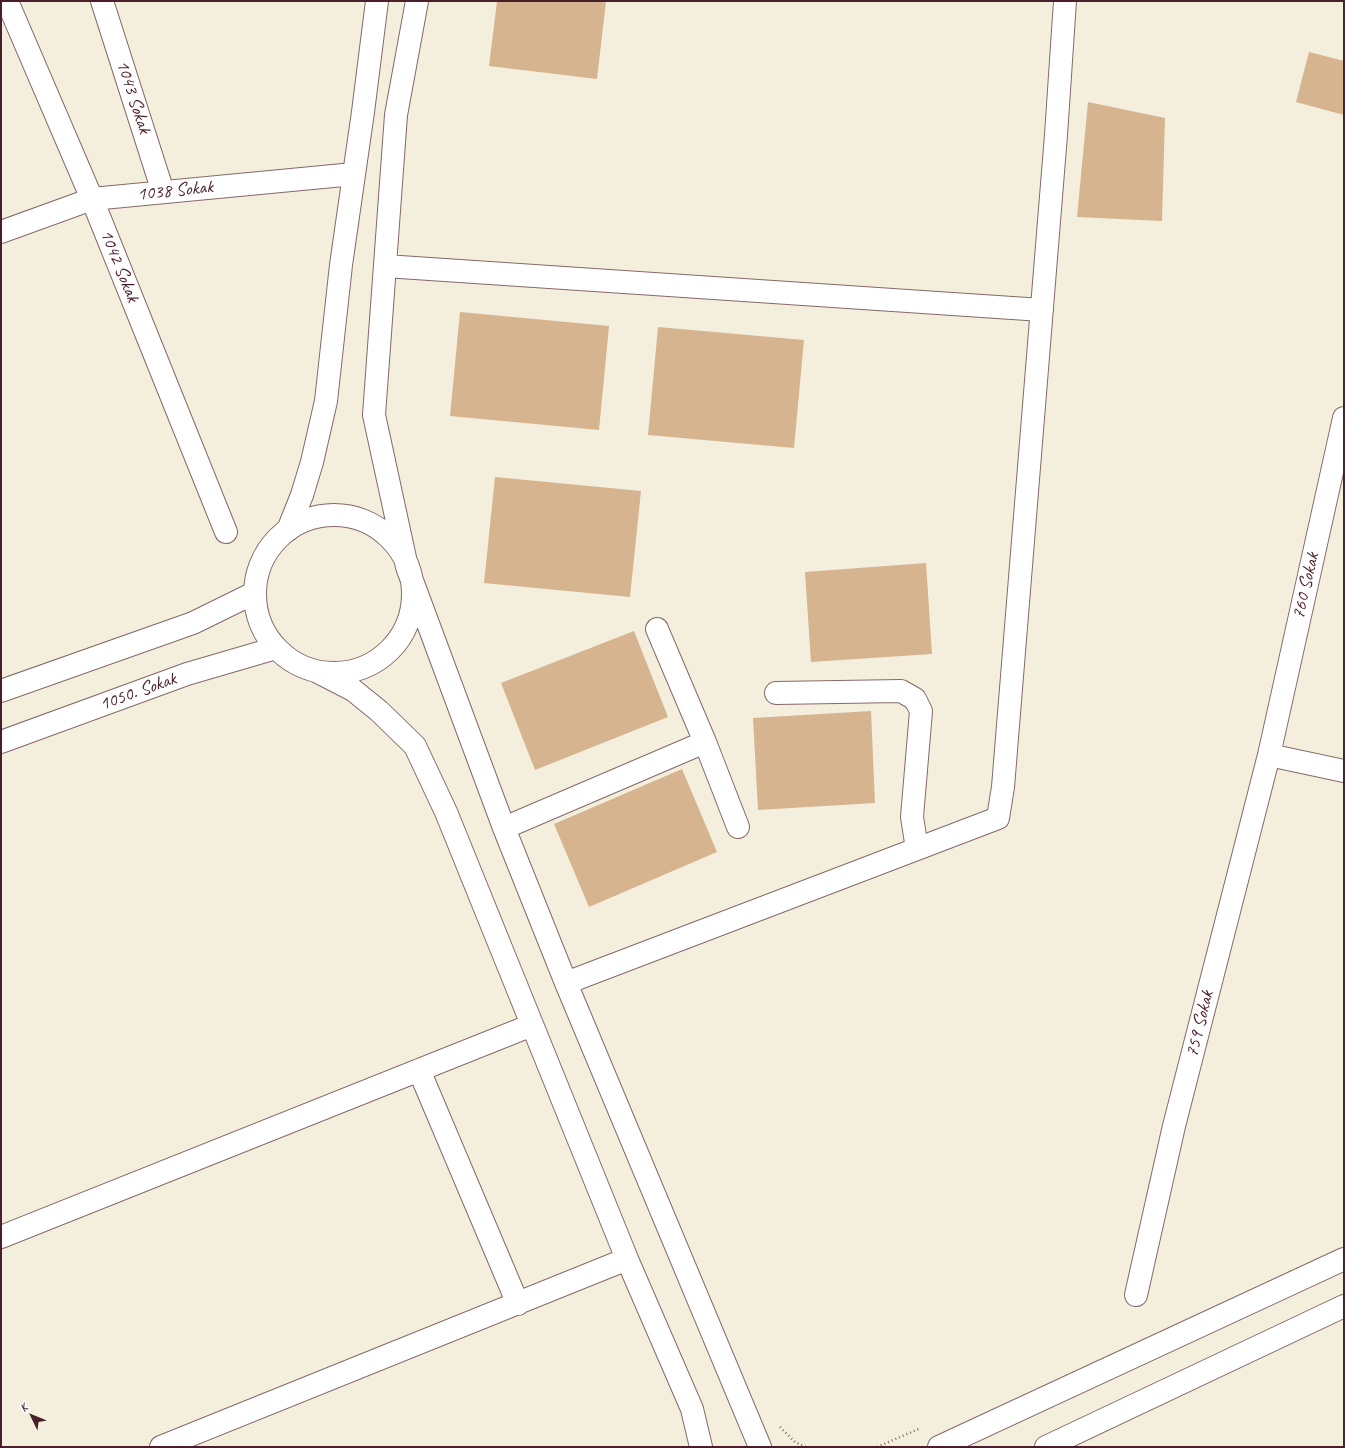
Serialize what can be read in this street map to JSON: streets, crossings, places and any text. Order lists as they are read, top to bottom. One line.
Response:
{"streets":{"street":["1043 Sokak","1038 Sokak","1042 Sokak","760 Sokak","1050. Sokak","759 Sokak"]},"crossings":[["1043 Sokak","1038 Sokak"],["1038 Sokak","1042 Sokak"],["760 Sokak","759 Sokak"]],"north":"top left"}
